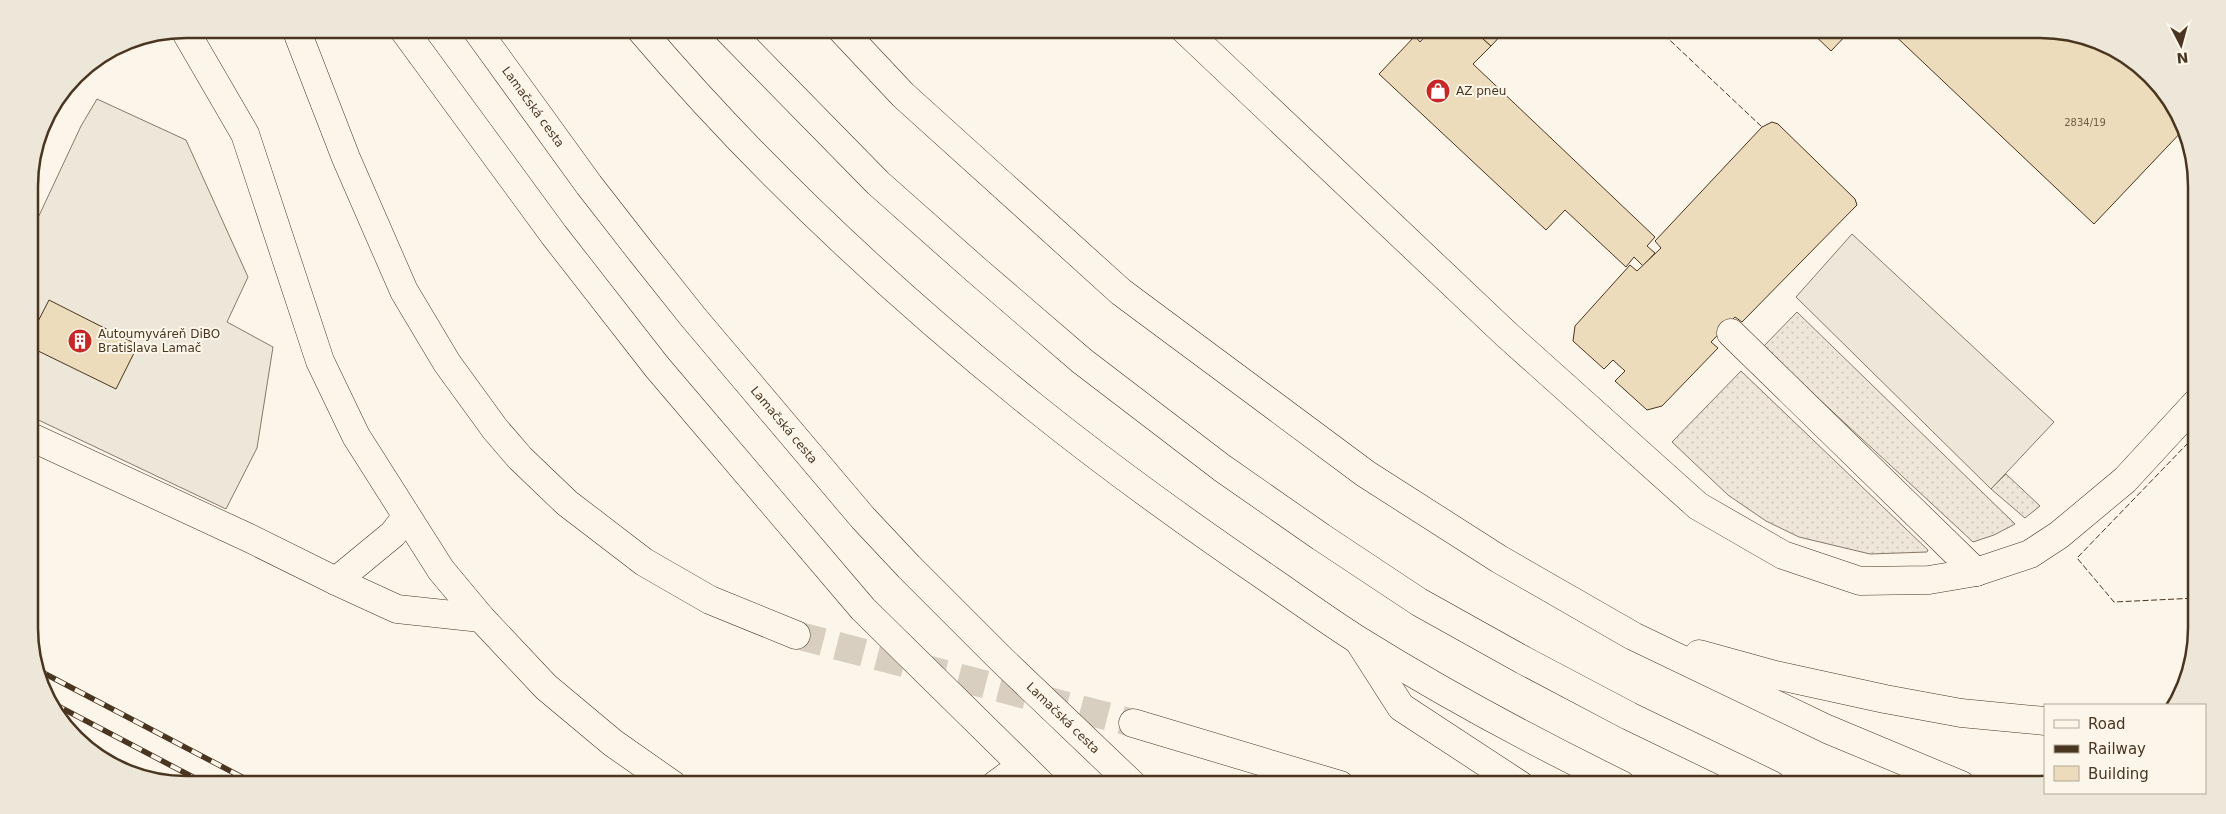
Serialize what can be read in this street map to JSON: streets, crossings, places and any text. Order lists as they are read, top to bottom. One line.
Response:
{"streets":{"main road":["Lamačská cesta"]},"places":{"shop":["AZ pneu"],"building":["Autoumyváreň DiBO Bratislava Lamač"]},"house_numbers":["2834/19"],"legend":["Road","Railway","Building"],"north":"bottom"}
